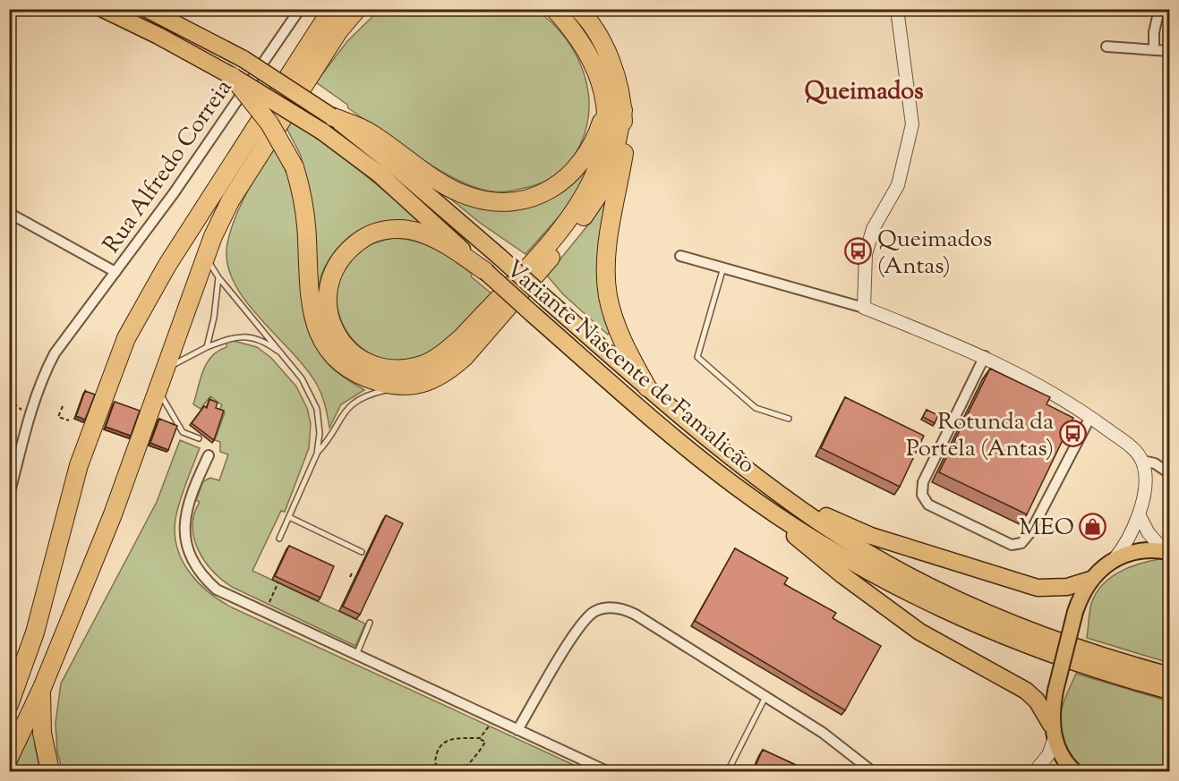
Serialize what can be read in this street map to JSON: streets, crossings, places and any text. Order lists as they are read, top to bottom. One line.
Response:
{"streets":{"highway":["Variante Nascente de Famalicão"],"street":["Rua Alfredo Correia"]},"districts":["Queimados"],"places":{"bus stop":["Queimados (Antas)","Rotunda da Portela (Antas)"],"shop":["MEO"]}}
